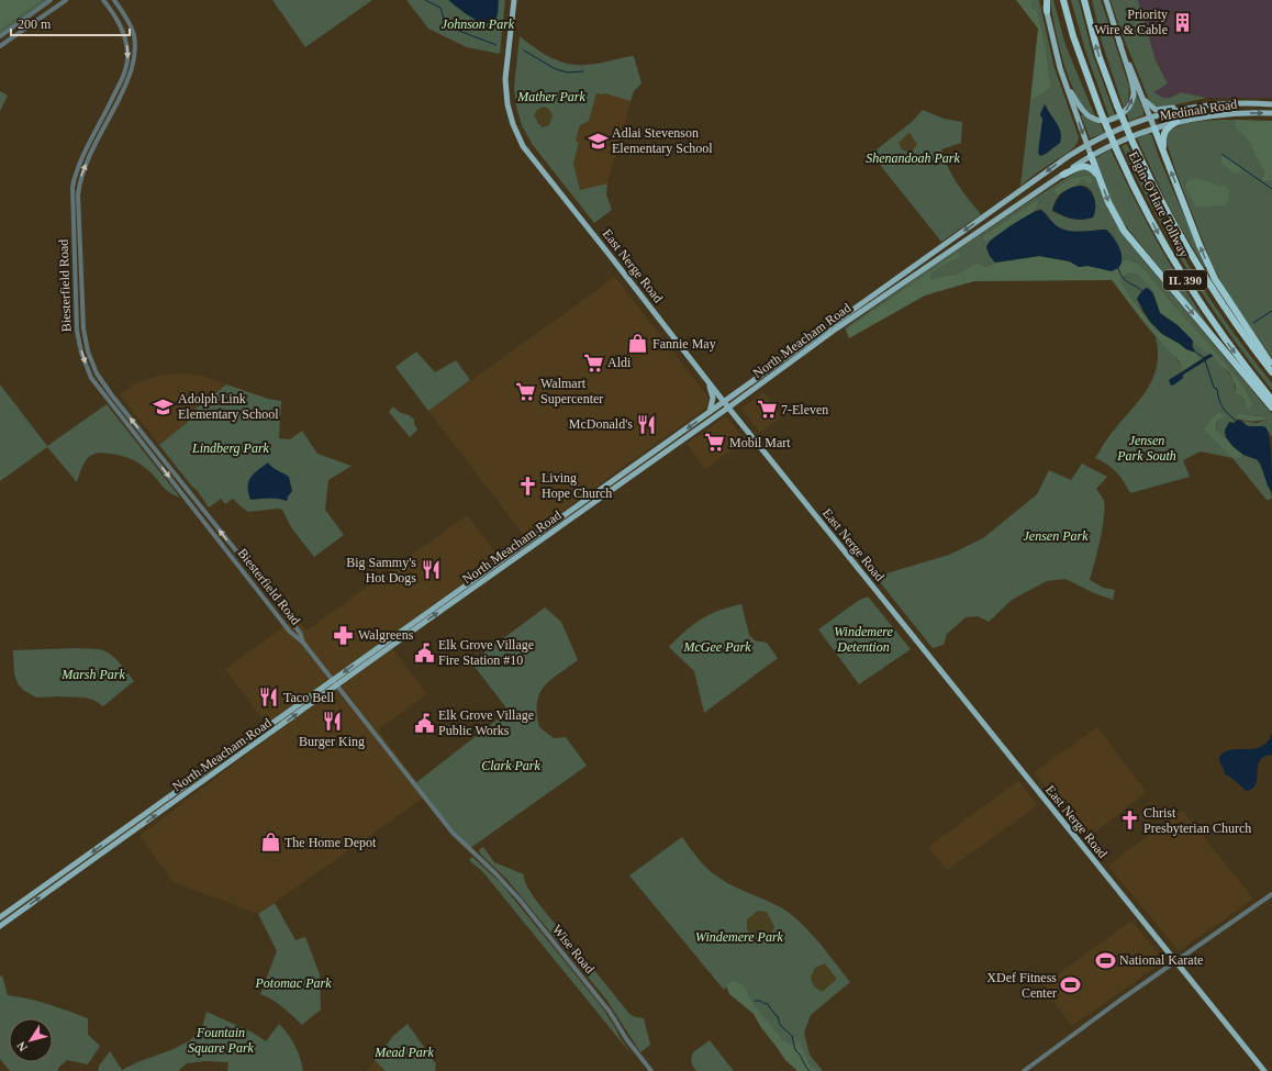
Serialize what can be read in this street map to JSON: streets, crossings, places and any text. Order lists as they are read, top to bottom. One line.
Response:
{"streets":{"highway":["Elgin-O'Hare Tollway","IL 390"],"main road":["Medinah Road","East Nerge Road","North Meacham Road"],"street":["Biesterfield Road","Wise Road"]},"crossings":[["Medinah Road","North Meacham Road"],["East Nerge Road","North Meacham Road"],["Biesterfield Road","North Meacham Road"],["Biesterfield Road","Wise Road"]],"parks":["Johnson Park","Mather Park","Shenandoah Park","Jensen Park South","Lindberg Park","Jensen Park","Windemere Detention","McGee Park","Marsh Park","Clark Park","Windemere Park","Potomac Park","Fountain Square Park","Mead Park"],"places":{"building":["Priority Wire & Cable"],"school or university":["Adlai Stevenson Elementary School","Adolph Link Elementary School"],"shop":["Fannie May","The Home Depot"],"supermarket":["Aldi","Walmart Supercenter","7-Eleven","Mobil Mart"],"restaurant":["McDonald's","Big Sammy's Hot Dogs","Taco Bell","Burger King"],"church":["Living Hope Church","Christ Presbyterian Church"],"pharmacy":["Walgreens"],"public building":["Elk Grove Village Fire Station #10","Elk Grove Village Public Works"],"sports":["National Karate","XDef Fitness Center"]},"scale_bar":"200 m","north":"bottom left"}
